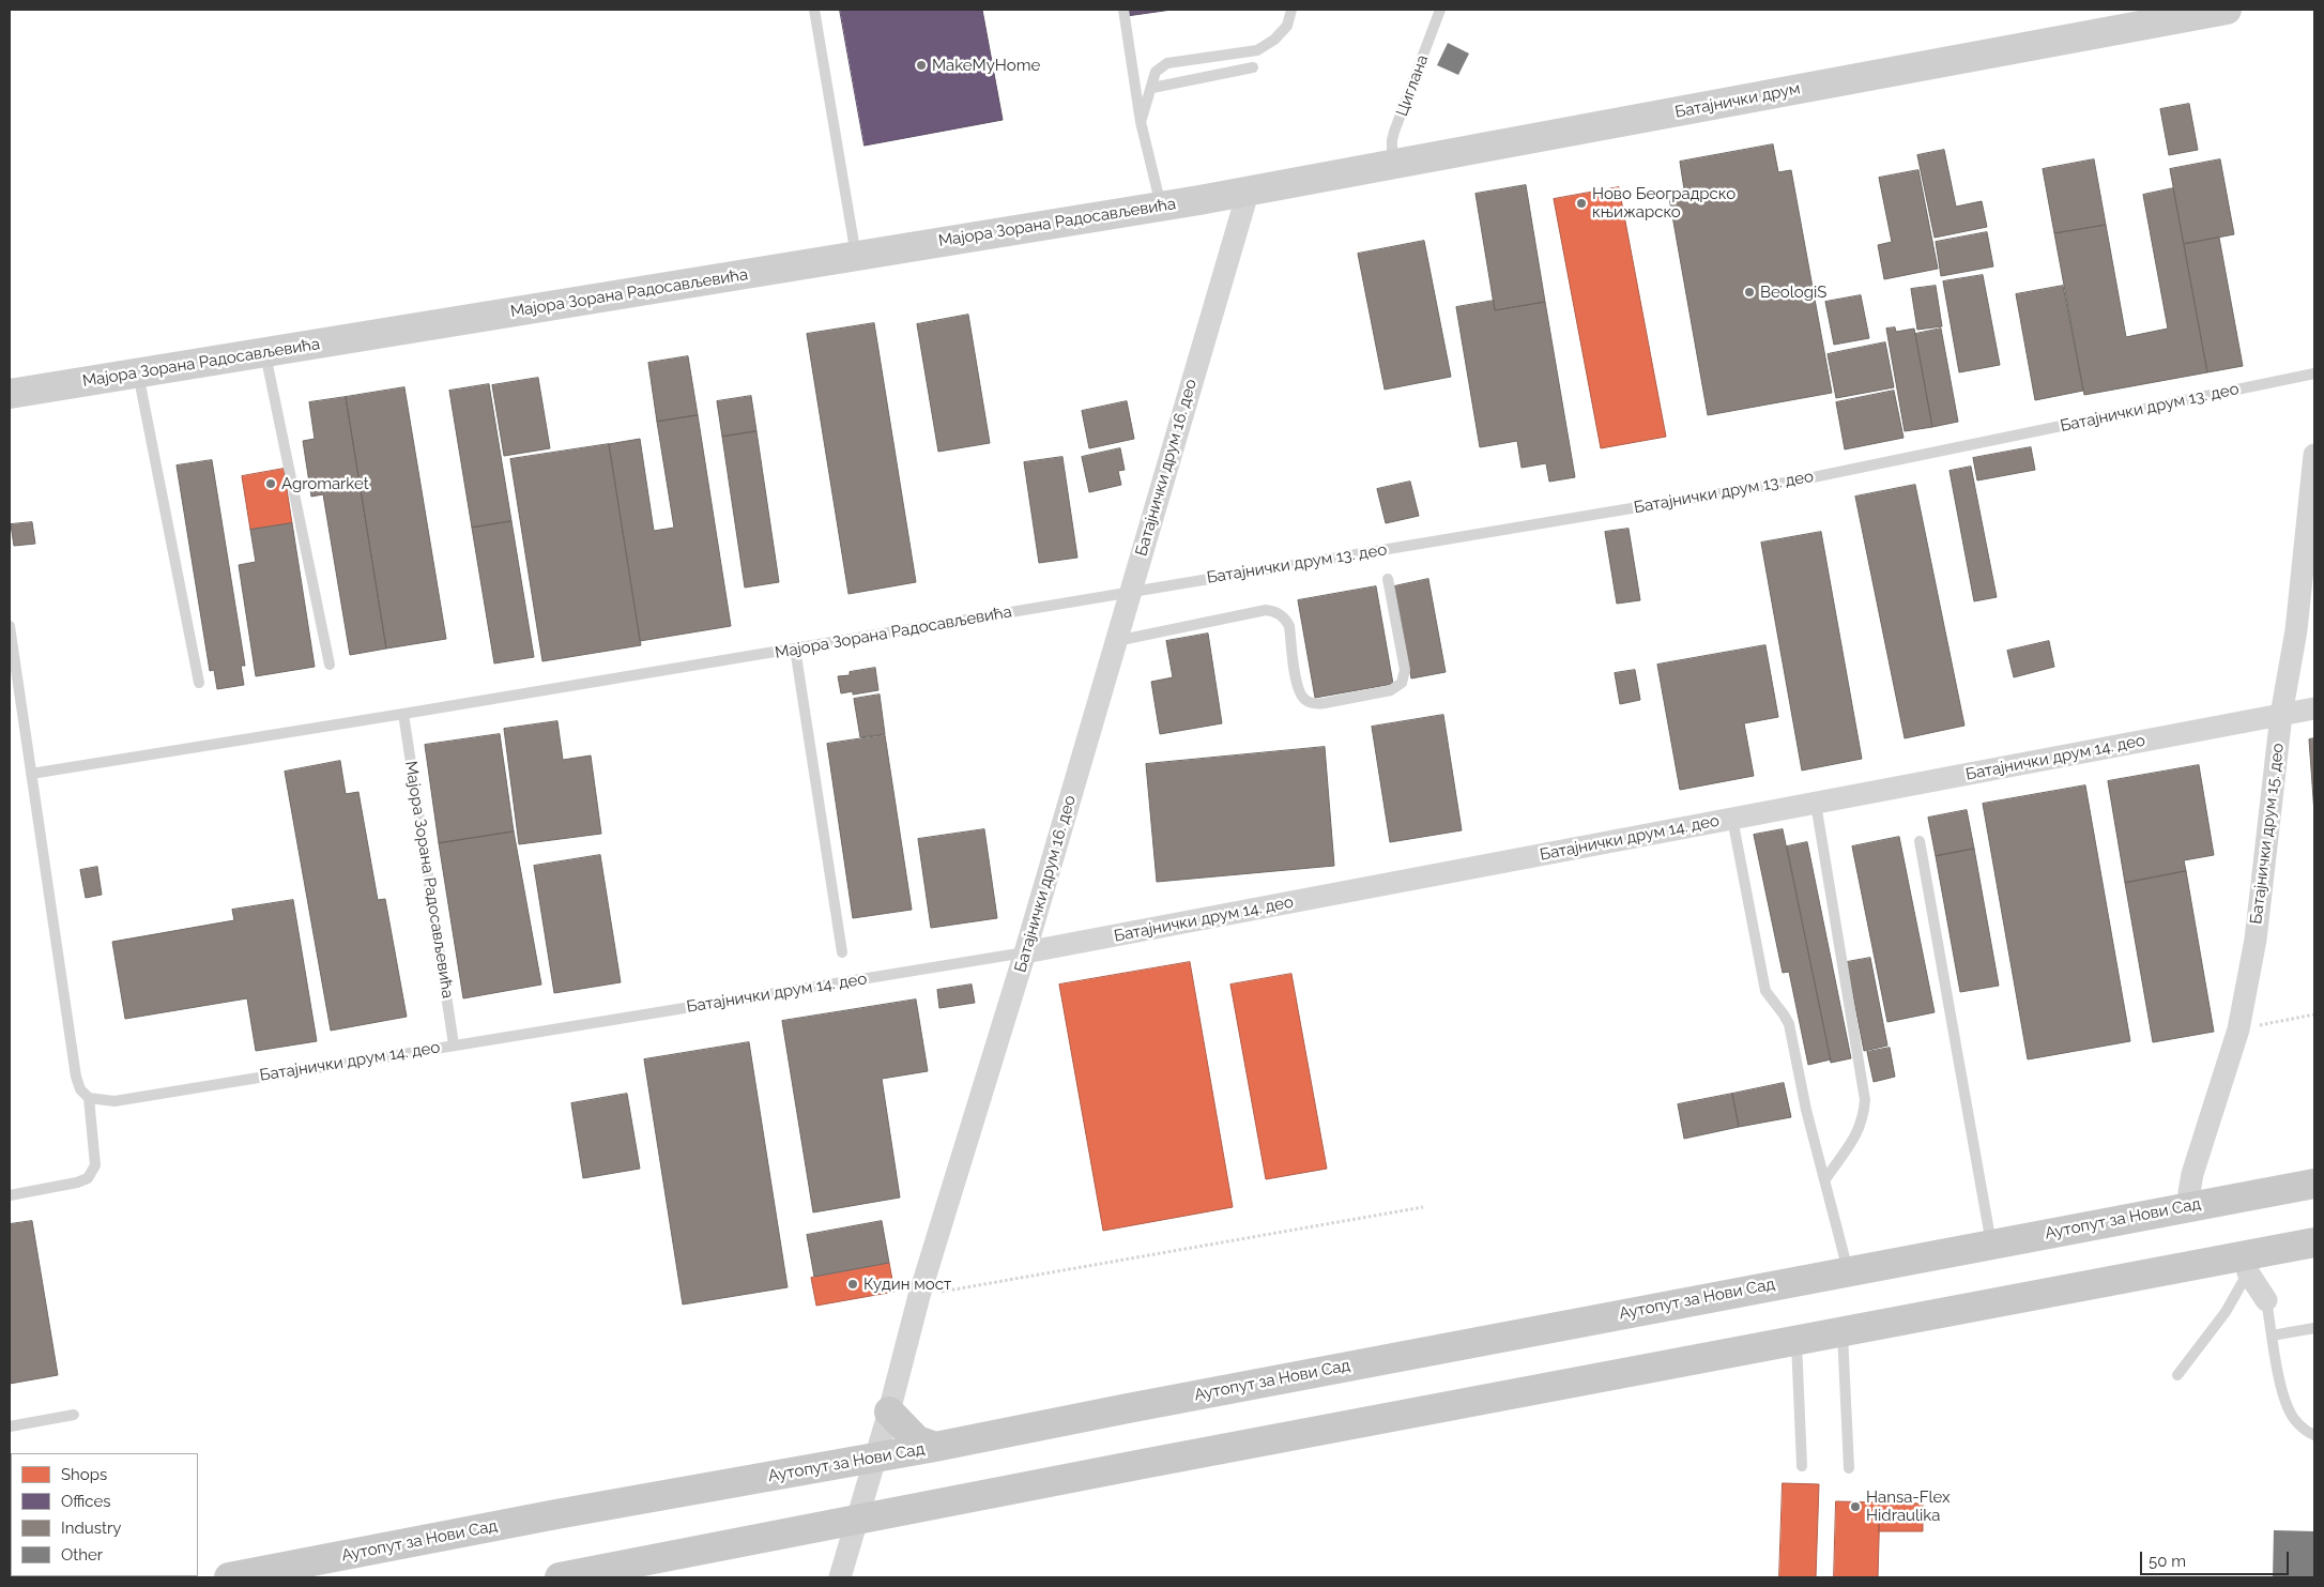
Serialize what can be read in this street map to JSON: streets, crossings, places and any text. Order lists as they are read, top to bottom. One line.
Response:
{"streets":{"main road":["Батајнички друм","Мајора Зорана Радосављевића","Аутопут за Нови Сад"],"street":["Батајнички друм 16. део","Батајнички друм 14. део","Батајнички друм 15. део"],"lane":["Циглана","Батајнички друм 13. део"]},"crossings":[["Циглана","Батајнички друм"],["Батајнички друм","Мајора Зорана Радосављевића"],["Батајнички друм","Батајнички друм 16. део"],["Мајора Зорана Радосављевића","Батајнички друм 13. део"],["Мајора Зорана Радосављевића","Батајнички друм 16. део"],["Мајора Зорана Радосављевића","Батајнички друм 14. део"],["Батајнички друм 13. део","Батајнички друм 16. део"],["Батајнички друм 16. део","Батајнички друм 14. део"],["Батајнички друм 16. део","Аутопут за Нови Сад"],["Батајнички друм 14. део","Батајнички друм 15. део"],["Батајнички друм 15. део","Аутопут за Нови Сад"]],"places":["MakeMyHome","Ново Београдрско књижарско","BeologiS","Agromarket","Кудин мост","Hansa-Flex Hidraulika"],"legend":["Shops","Offices","Industry","Other"],"scale_bar":"50 m"}
